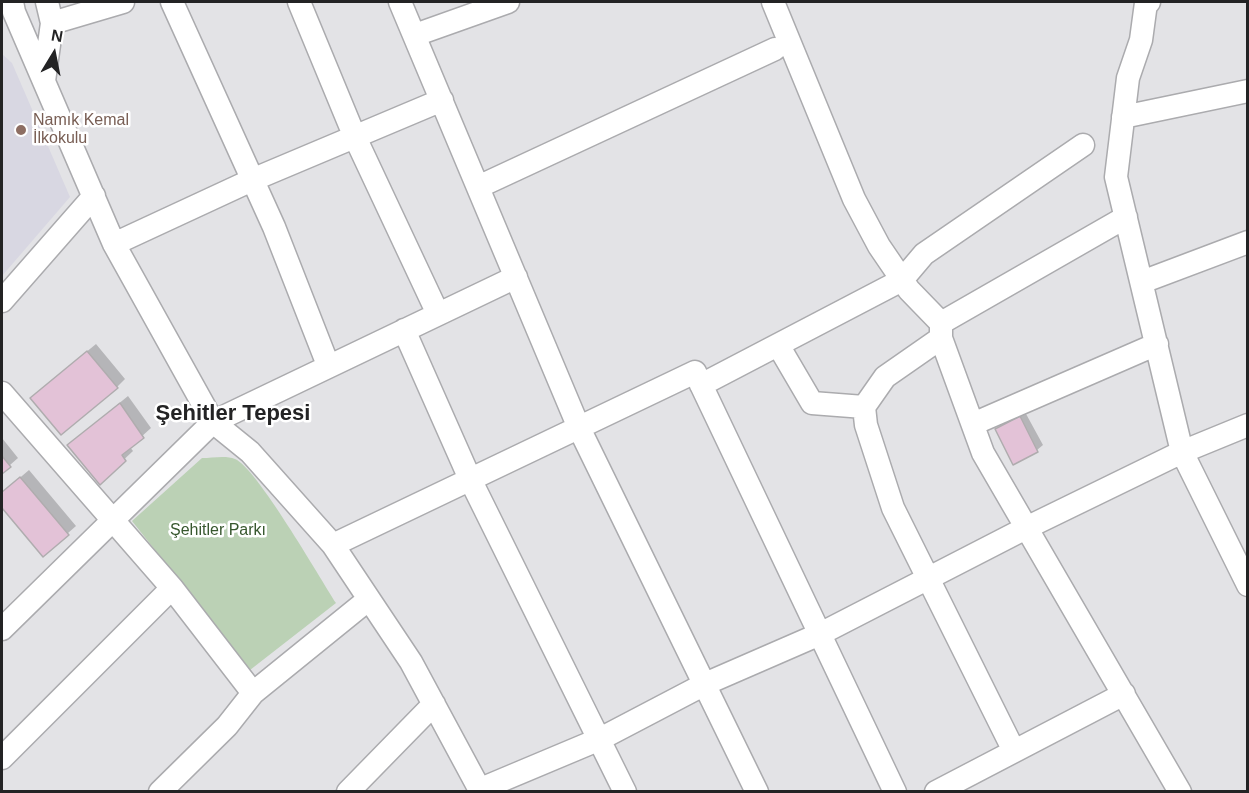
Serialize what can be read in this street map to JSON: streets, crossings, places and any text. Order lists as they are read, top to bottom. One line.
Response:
{"districts":["Şehitler Tepesi"],"parks":["Şehitler Parkı"],"places":["Namık Kemal İlkokulu"],"north":"top"}
